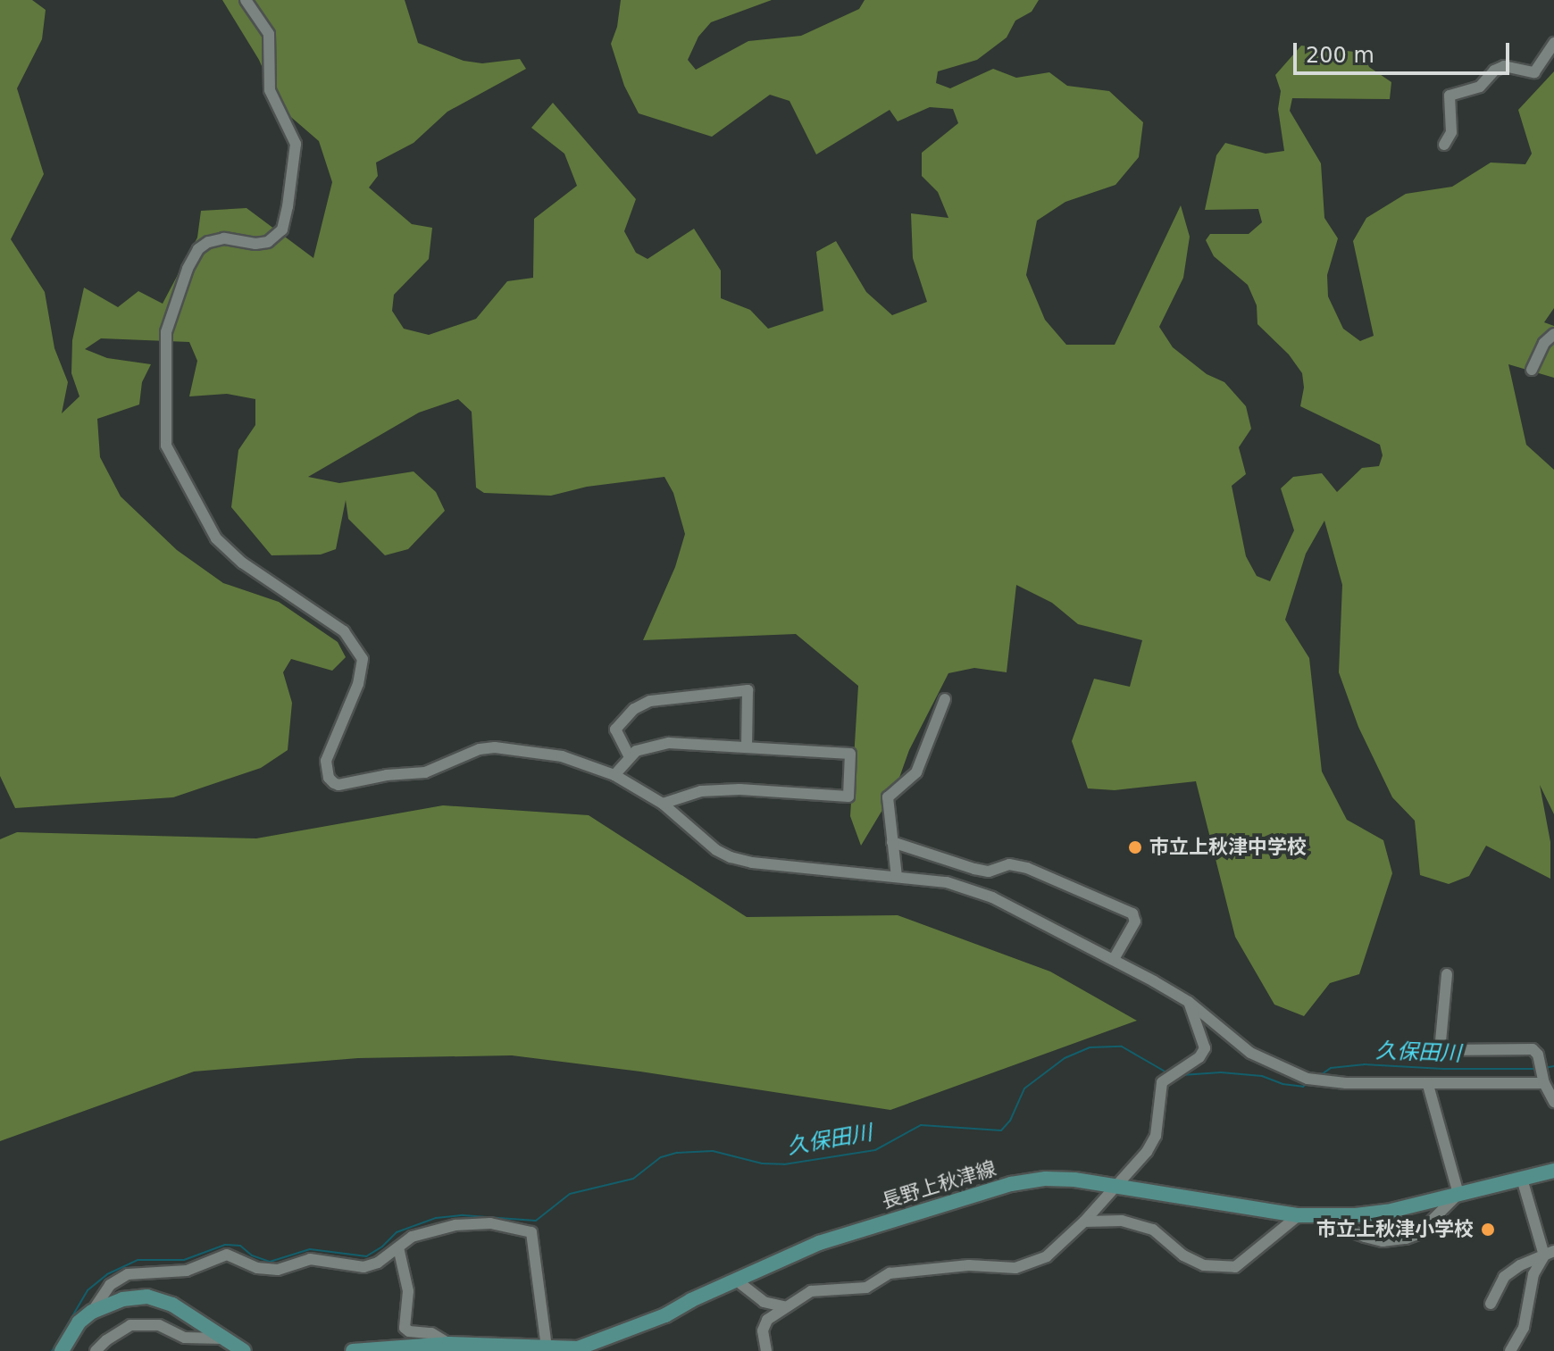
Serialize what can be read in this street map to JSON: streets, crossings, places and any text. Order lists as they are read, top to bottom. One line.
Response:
{"streets":{"main road":["長野上秋津線"]},"water":["久保田川"],"places":["市立上秋津中学校","市立上秋津小学校"],"scale_bar":"200 m"}
